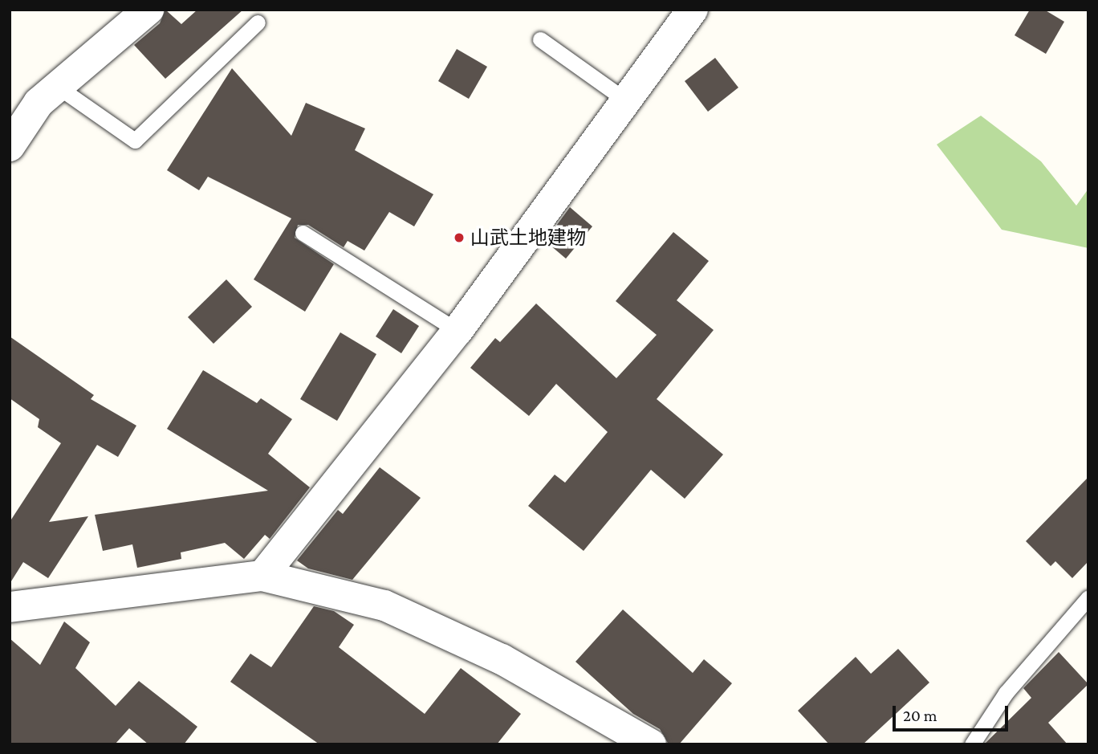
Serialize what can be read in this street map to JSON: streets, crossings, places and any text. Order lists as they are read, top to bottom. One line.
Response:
{"places":["山武土地建物"],"scale_bar":"20 m"}
